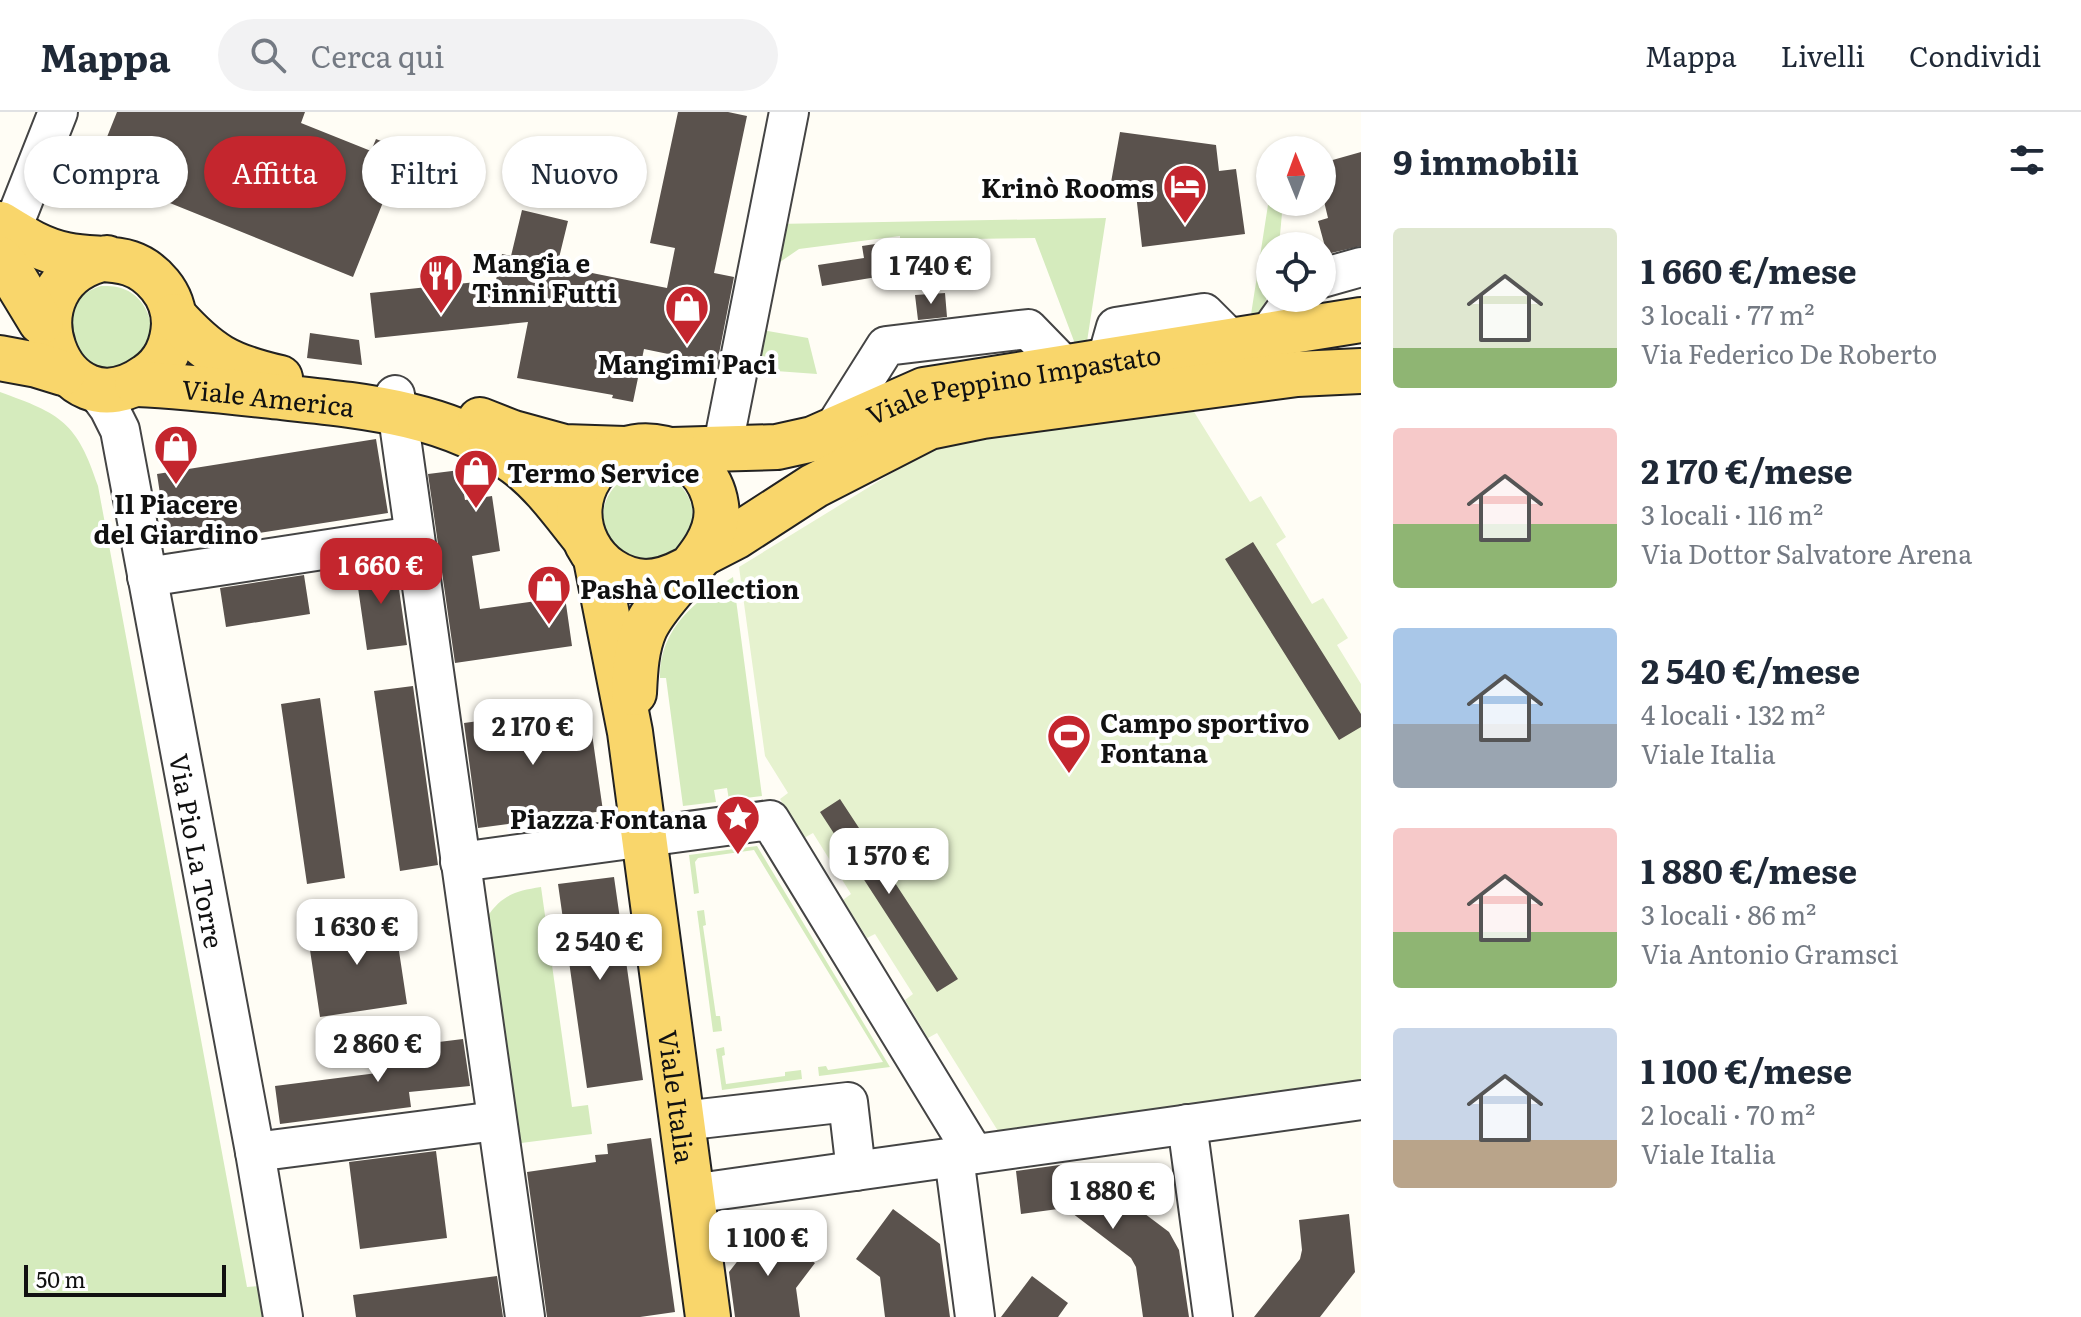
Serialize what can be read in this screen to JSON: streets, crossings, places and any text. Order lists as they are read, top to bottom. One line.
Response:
{"streets":{"main road":["Viale Peppino Impastato","Viale America","Viale Italia"],"street":["Via Pio La Torre"]},"crossings":[["Viale Peppino Impastato","Viale America"],["Viale America","Via Pio La Torre"]],"places":{"hotel":["Krinò Rooms"],"restaurant":["Mangia e Tinni Futti"],"shop":["Mangimi Paci","Il Piacere del Giardino","Termo Service","Pashà Collection"],"sports":["Campo sportivo Fontana"],"place":["Piazza Fontana"]},"scale_bar":"50 m","north":"top","page":{"header":"Mappa","search":"Cerca qui","nav":["Mappa","Livelli","Condividi"],"heading":"9 immobili","chip":["Compra","Affitta","Filtri","Nuovo"],"list":[{"name":"1 660 €/mese","note":"3 locali · 77 m² · Via Federico De Roberto"},{"name":"2 170 €/mese","note":"3 locali · 116 m² · Via Dottor Salvatore Arena"},{"name":"2 540 €/mese","note":"4 locali · 132 m² · Viale Italia"},{"name":"1 880 €/mese","note":"3 locali · 86 m² · Via Antonio Gramsci"},{"name":"1 100 €/mese","note":"2 locali · 70 m² · Viale Italia"}],"price":["1 740 €","1 660 €","2 170 €","1 570 €","1 630 €","2 540 €","2 860 €","1 880 €","1 100 €"],"scale":"50 m"}}
